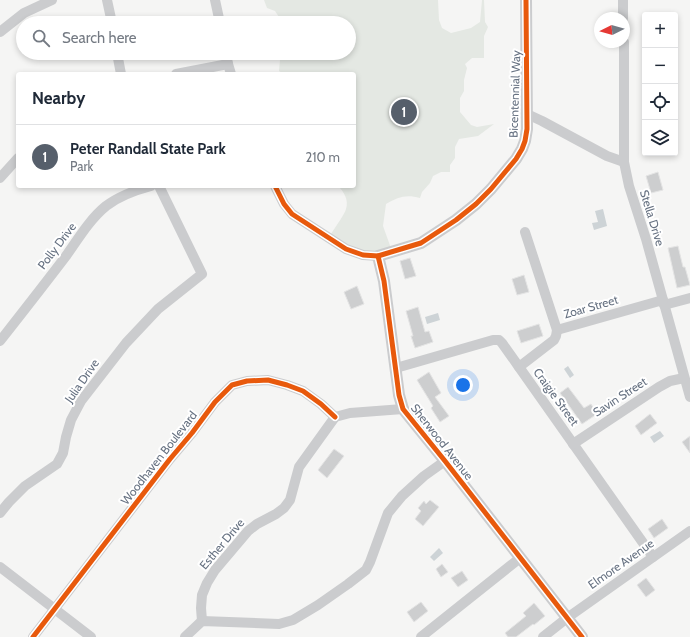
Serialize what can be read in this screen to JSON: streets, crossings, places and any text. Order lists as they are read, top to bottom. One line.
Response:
{"streets":{"street":["Bicentennial Way","Stella Drive","Polly Drive","Zoar Street","Julia Drive","Craigie Street","Savin Street","Sherwood Avenue","Woodhaven Boulevard","Esther Drive","Elmore Avenue"]},"crossings":[["Bicentennial Way","Sherwood Avenue"],["Stella Drive","Zoar Street"],["Stella Drive","Savin Street"],["Zoar Street","Craigie Street"],["Craigie Street","Savin Street"],["Craigie Street","Sherwood Avenue"],["Craigie Street","Elmore Avenue"],["Sherwood Avenue","Elmore Avenue"],["Woodhaven Boulevard","Esther Drive"]],"north":"left","page":{"map_buttons":["+","−"],"search":"Search here","heading":"Nearby","pins":"1","list":[{"mark":"1","name":"Peter Randall State Park","note":"Park","value":"210 m"}]}}
